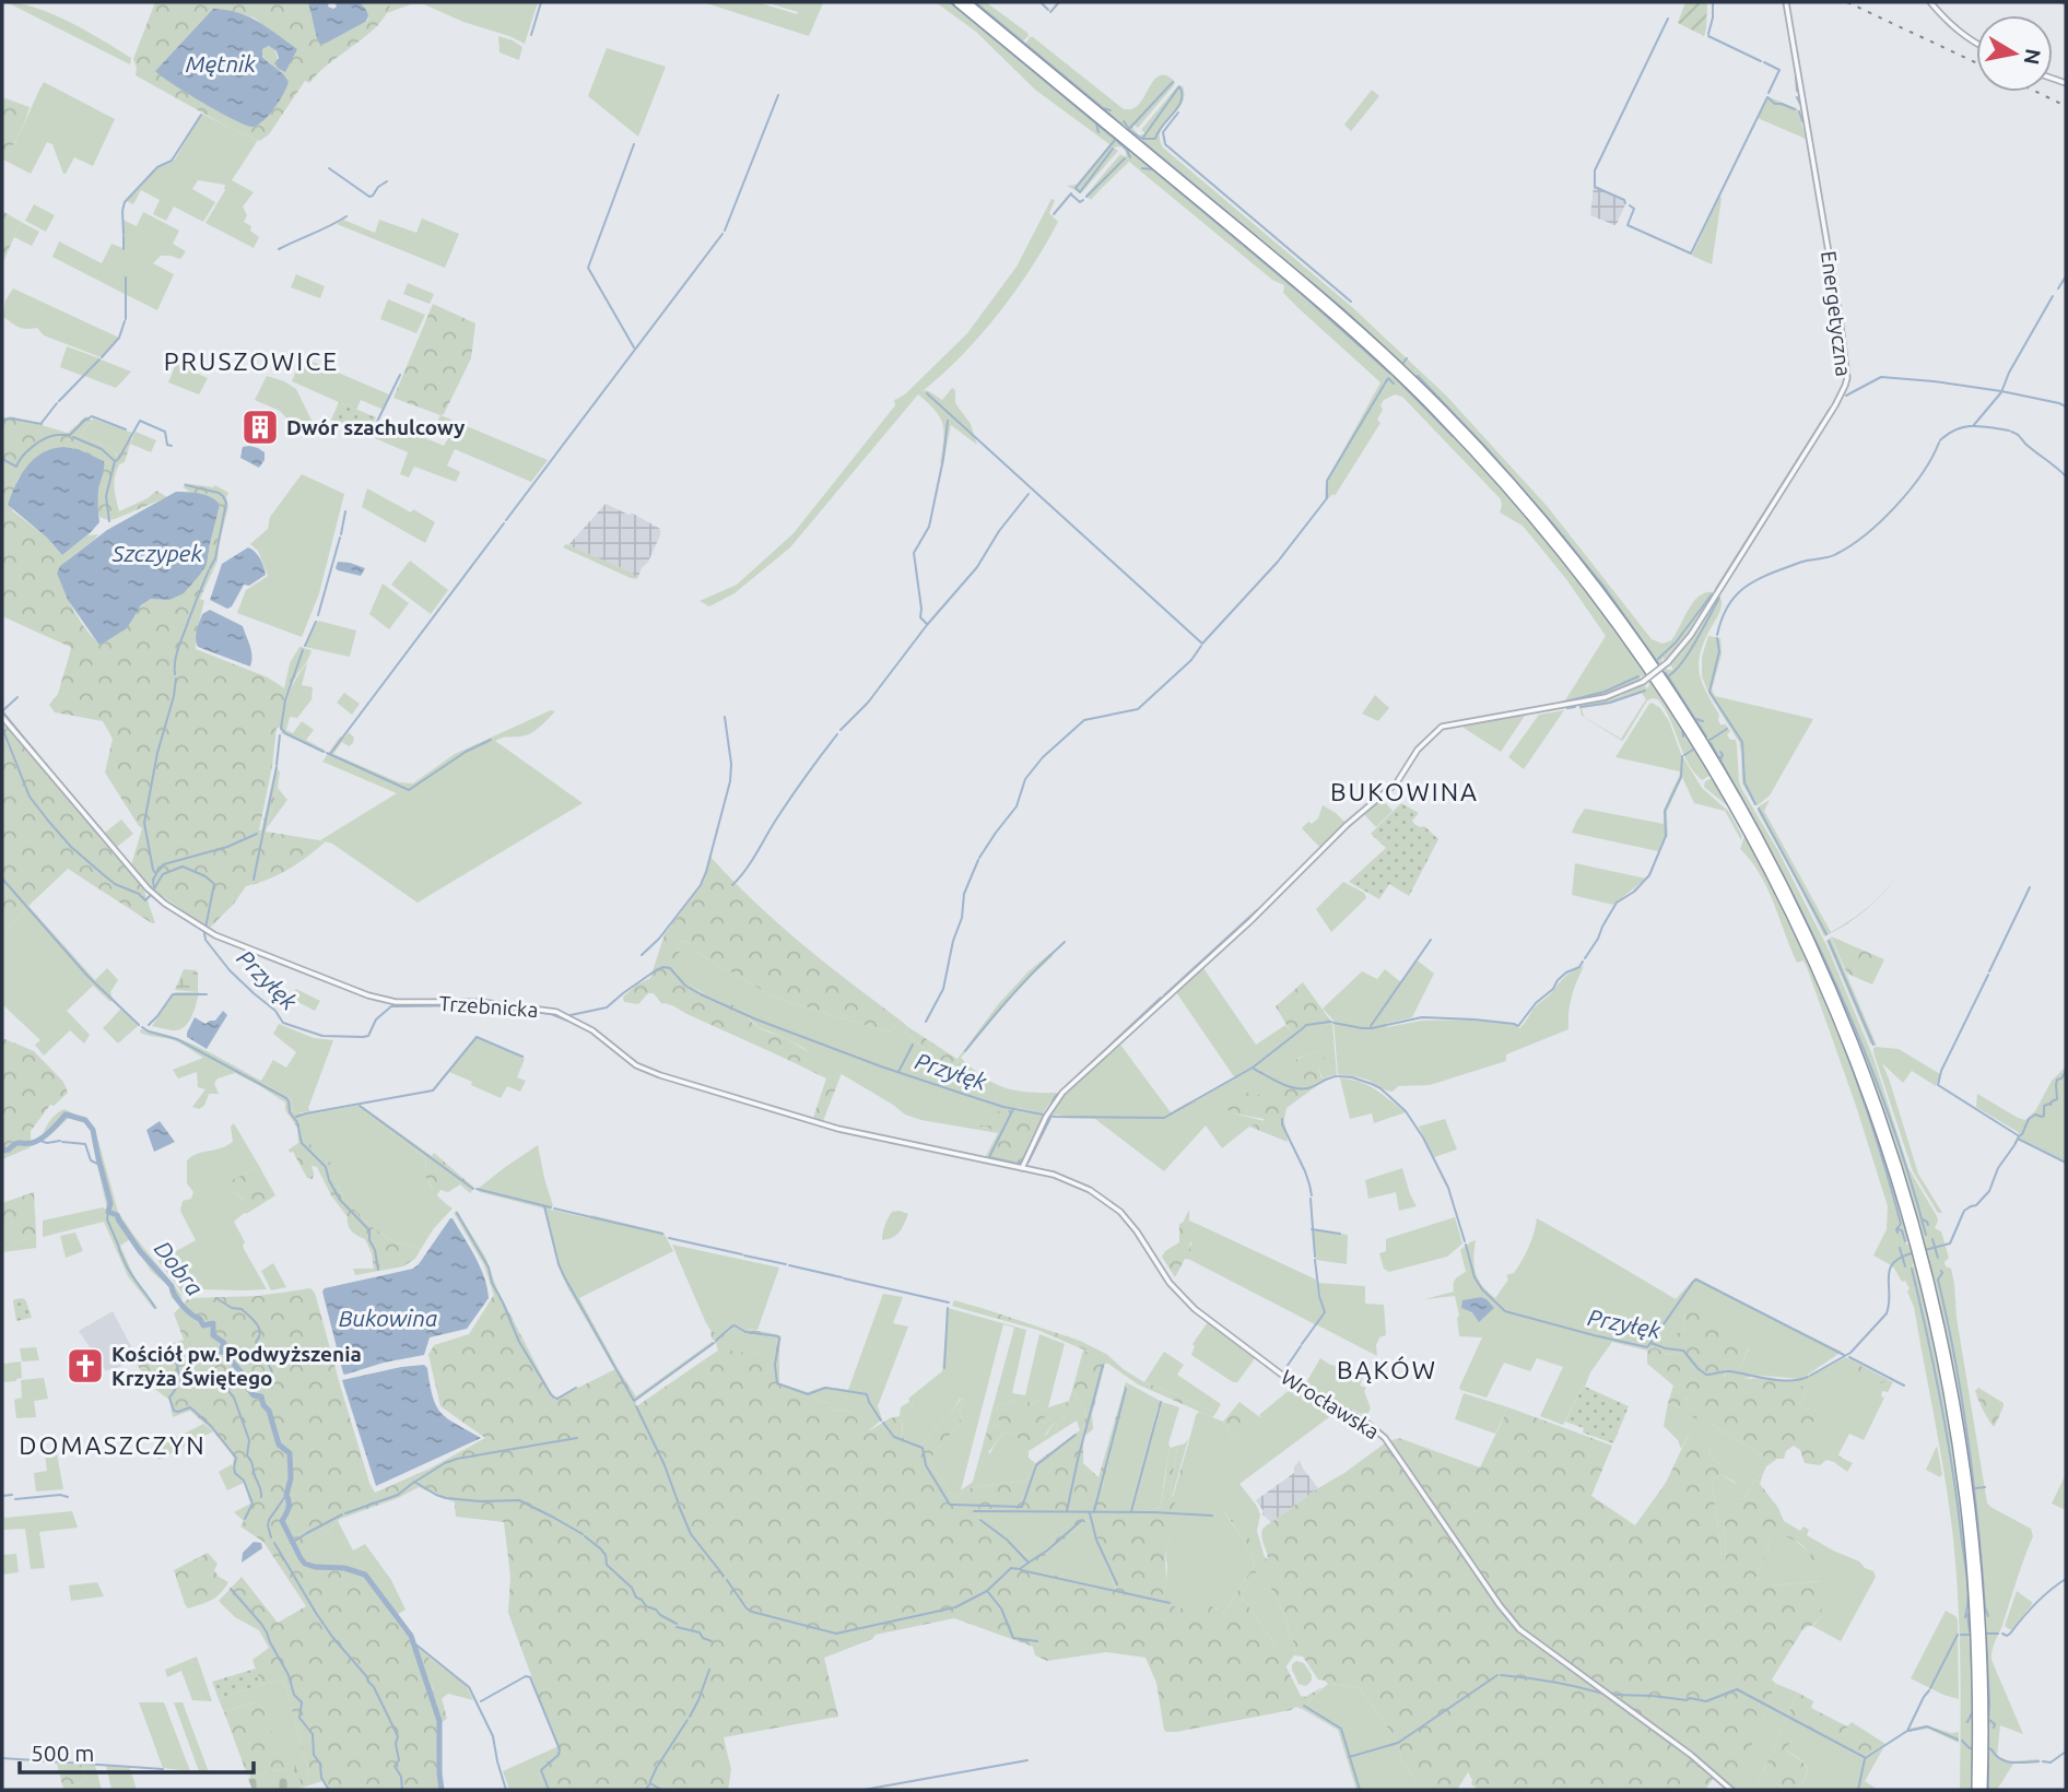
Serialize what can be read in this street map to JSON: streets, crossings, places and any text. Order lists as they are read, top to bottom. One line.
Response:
{"streets":{"street":["Energetyczna","Trzebnicka","Wrocławska"]},"crossings":[["Energetyczna","Trzebnicka"],["Energetyczna","Wrocławska"],["Trzebnicka","Wrocławska"]],"districts":["PRUSZOWICE","BUKOWINA","BĄKÓW","DOMASZCZYN"],"water":["Mętnik","Szczypek","Przyłęk","Dobra","Bukowina"],"places":{"building":["Dwór szachulcowy"],"church":["Kościół pw. Podwyższenia Krzyża Świętego"]},"scale_bar":"500 m","north":"right"}
